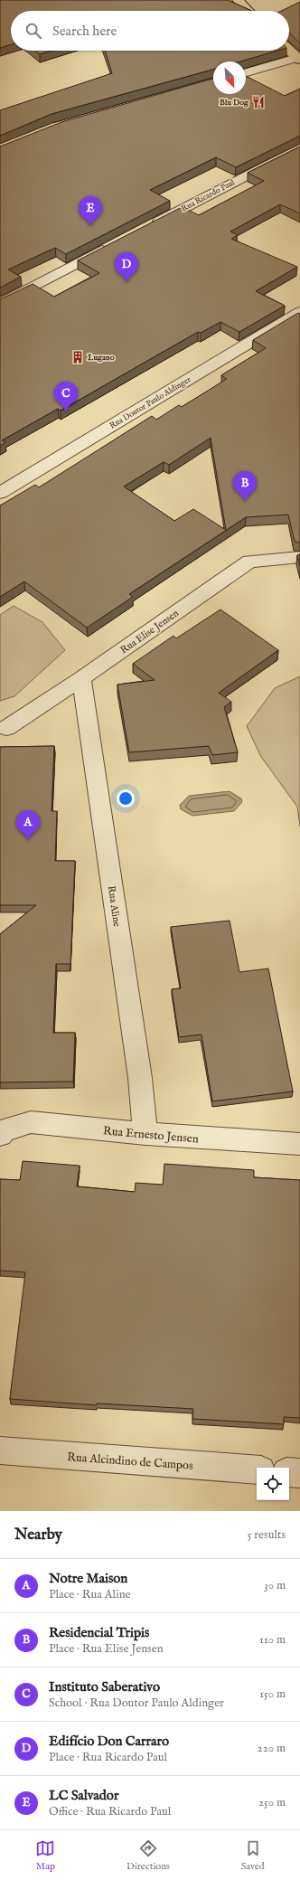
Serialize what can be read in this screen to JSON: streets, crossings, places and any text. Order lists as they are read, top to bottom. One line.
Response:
{"streets":{"street":["Rua Ricardo Paul","Rua Doutor Paulo Aldinger","Rua Elise Jensen","Rua Aline","Rua Ernesto Jensen","Rua Alcindino de Campos"]},"crossings":[["Rua Elise Jensen","Rua Aline"],["Rua Aline","Rua Ernesto Jensen"]],"places":{"restaurant":["Blu Dog"],"building":["Lugano"]},"north":"bottom right","page":{"search":"Search here","pins":["E","D","C","B","A"],"heading":["Nearby","5 results"],"list":[{"mark":"A","name":"Notre Maison","note":"Place · Rua Aline","value":"30 m"},{"mark":"B","name":"Residencial Tripis","note":"Place · Rua Elise Jensen","value":"110 m"},{"mark":"C","name":"Instituto Saberativo","note":"School · Rua Doutor Paulo Aldinger","value":"150 m"},{"mark":"D","name":"Edifício Don Carraro","note":"Place · Rua Ricardo Paul","value":"220 m"},{"mark":"E","name":"LC Salvador","note":"Office · Rua Ricardo Paul","value":"250 m"}],"nav":["Map","Directions","Saved"]}}
